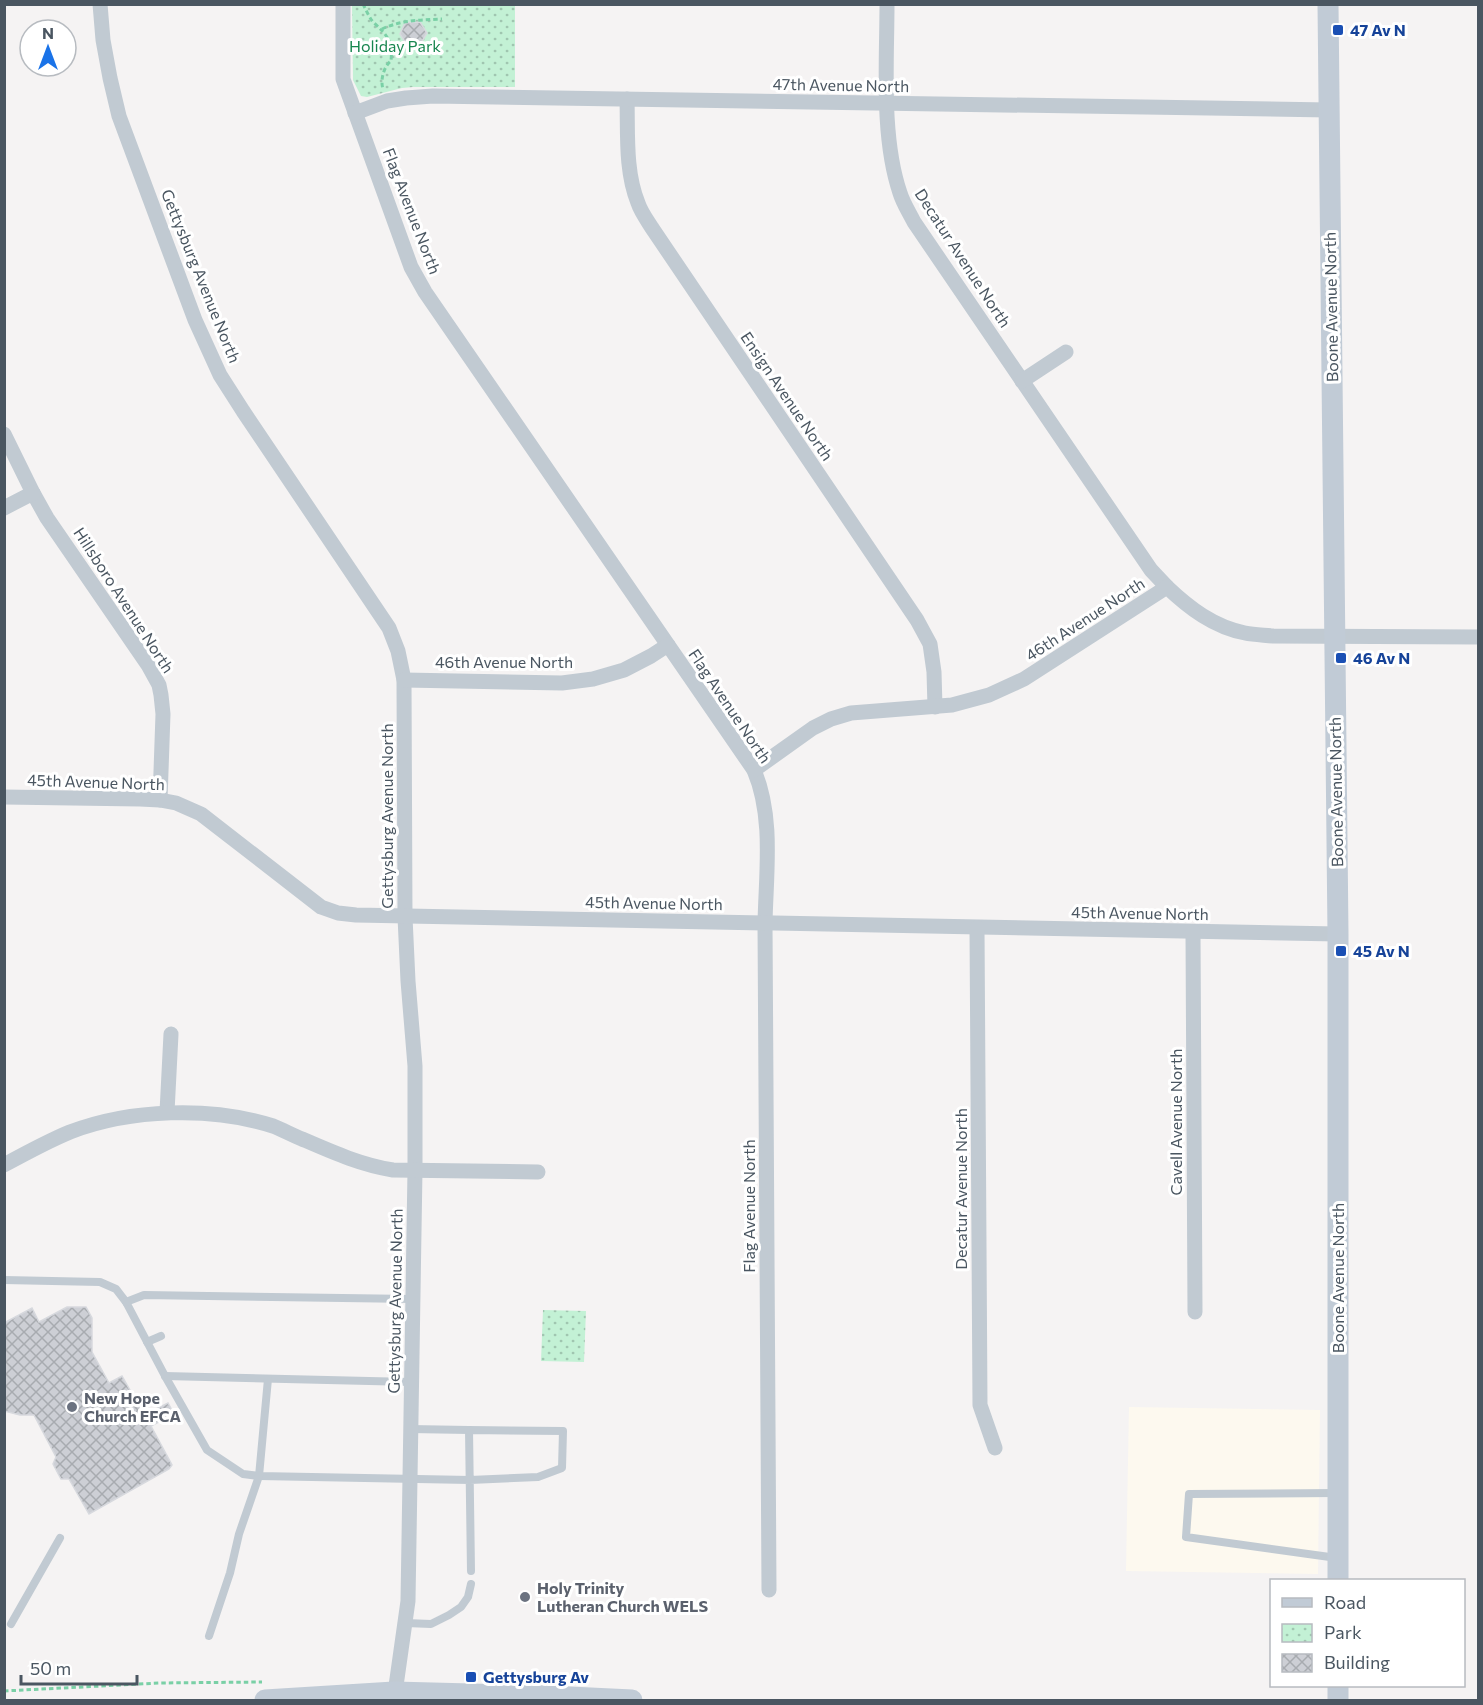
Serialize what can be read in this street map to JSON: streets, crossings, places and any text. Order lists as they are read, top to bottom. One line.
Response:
{"streets":{"street":["47th Avenue North","Flag Avenue North","Decatur Avenue North","Gettysburg Avenue North","Boone Avenue North","Ensign Avenue North","Hillsboro Avenue North","46th Avenue North","45th Avenue North","Cavell Avenue North"]},"crossings":[["47th Avenue North","Flag Avenue North"],["47th Avenue North","Decatur Avenue North"],["47th Avenue North","Boone Avenue North"],["47th Avenue North","Ensign Avenue North"],["Flag Avenue North","46th Avenue North"],["Flag Avenue North","45th Avenue North"],["Decatur Avenue North","46th Avenue North"],["Decatur Avenue North","45th Avenue North"],["Gettysburg Avenue North","46th Avenue North"],["Gettysburg Avenue North","45th Avenue North"],["Boone Avenue North","46th Avenue North"],["Boone Avenue North","45th Avenue North"],["Ensign Avenue North","46th Avenue North"],["Hillsboro Avenue North","45th Avenue North"],["45th Avenue North","Cavell Avenue North"]],"parks":["Holiday Park"],"places":{"transit":["47 Av N","46 Av N","45 Av N","Gettysburg Av"],"other":["New Hope Church EFCA","Holy Trinity Lutheran Church WELS"]},"legend":["Road","Park","Building"],"scale_bar":"50 m","north":"top"}
